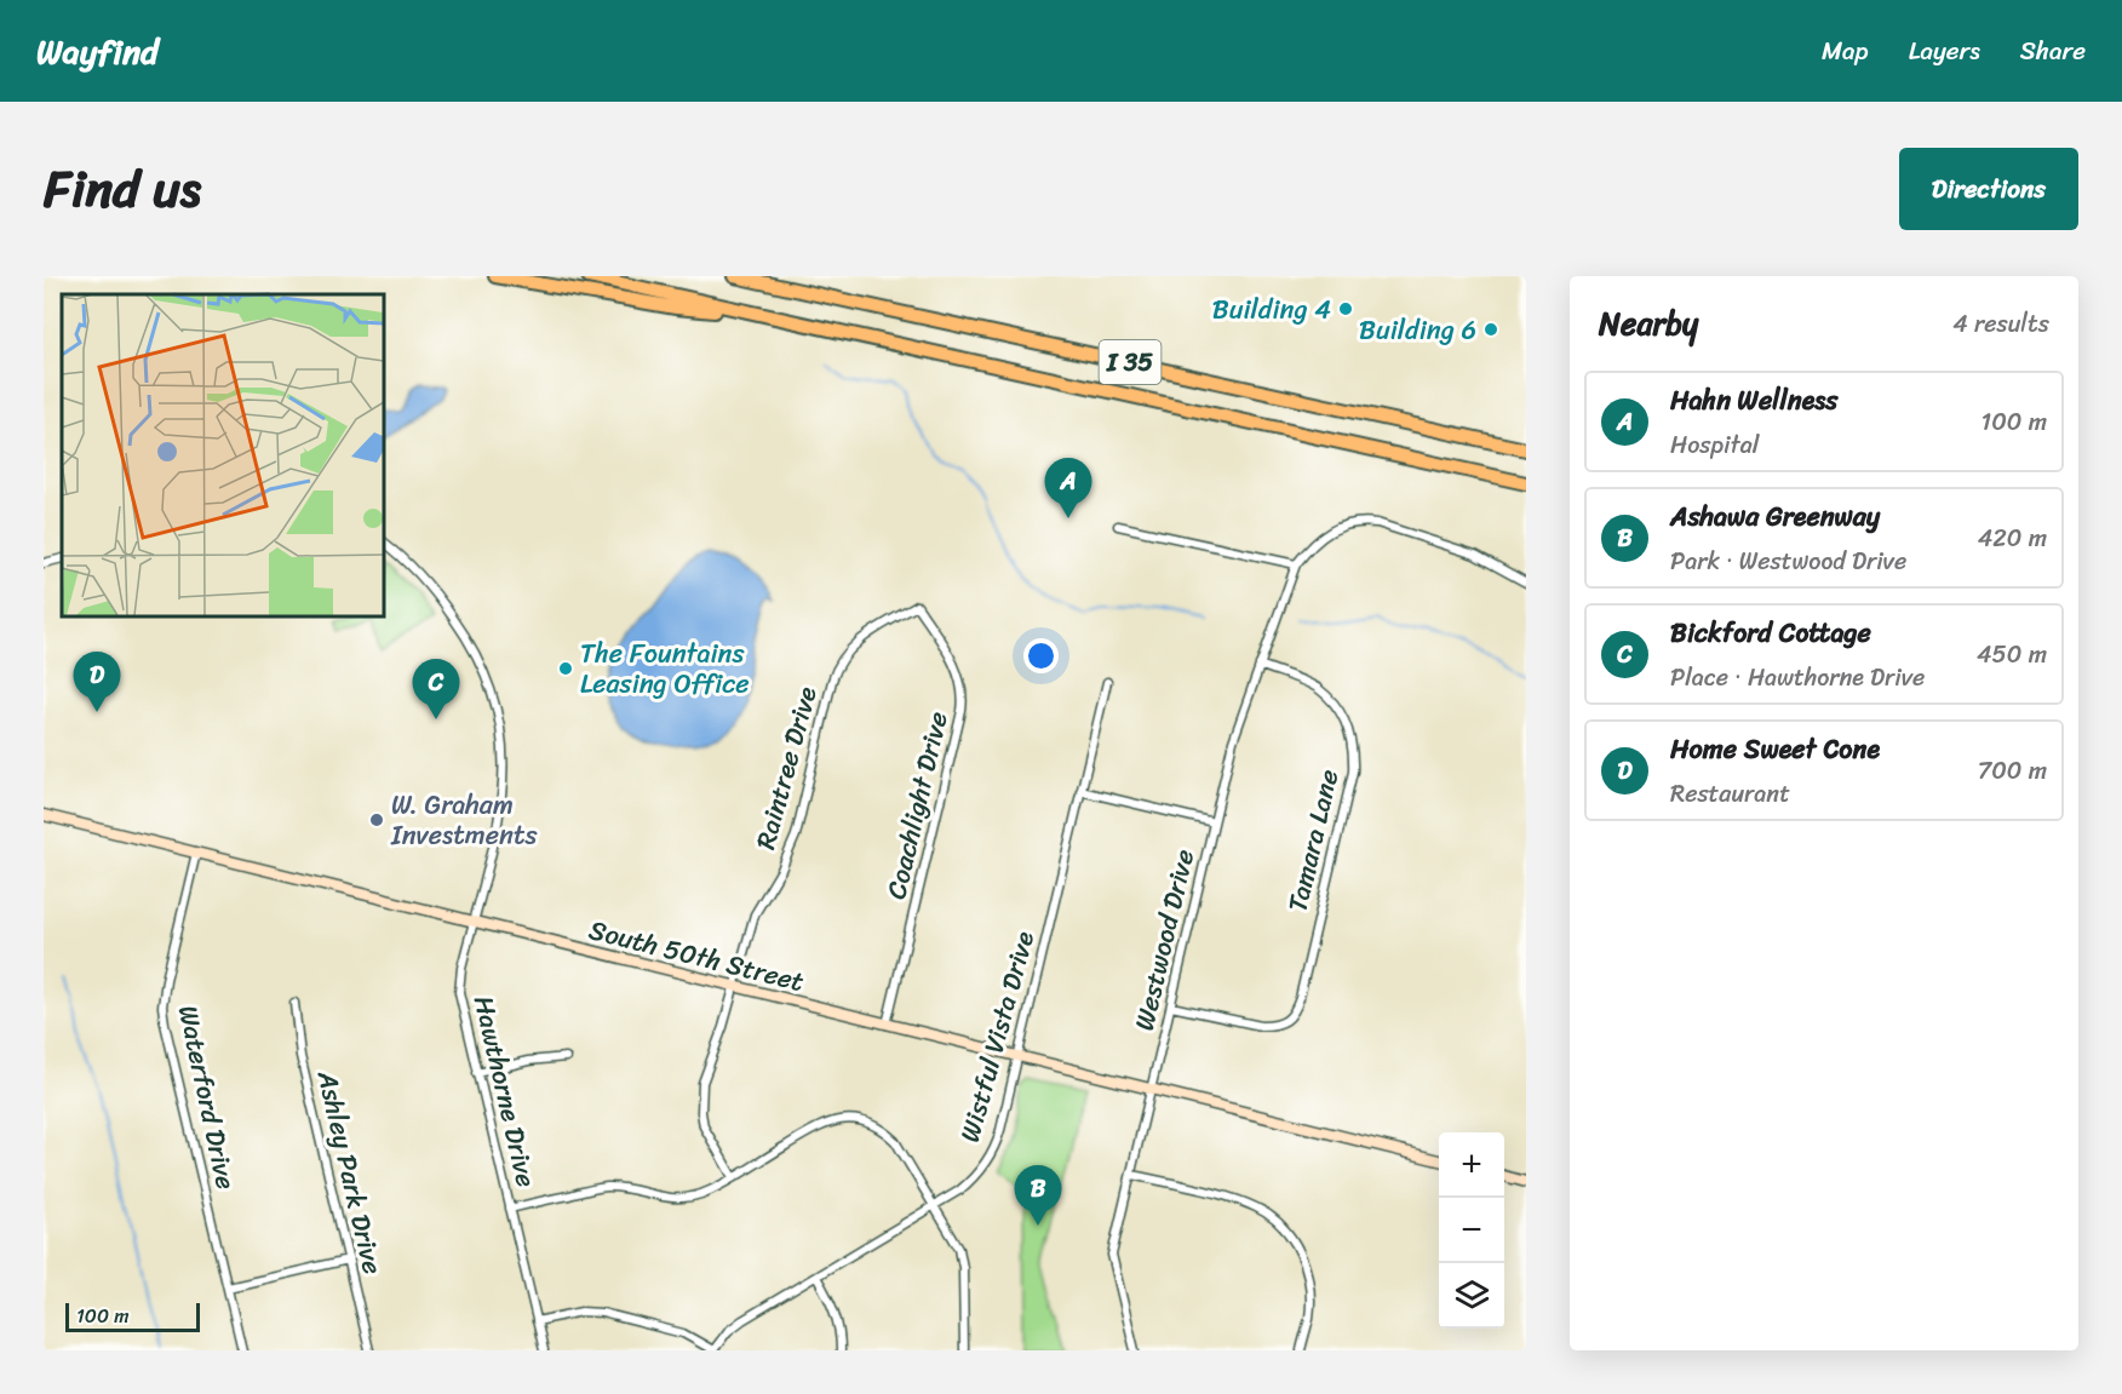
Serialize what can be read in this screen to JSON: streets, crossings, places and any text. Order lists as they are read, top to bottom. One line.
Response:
{"streets":{"highway":["I 35"],"main road":["South 50th Street"],"street":["Raintree Drive","Coachlight Drive","Tamara Lane","Westwood Drive","Wistful Vista Drive","Hawthorne Drive","Waterford Drive","Ashley Park Drive"]},"crossings":[["Raintree Drive","Coachlight Drive"],["Raintree Drive","South 50th Street"],["Coachlight Drive","South 50th Street"],["Tamara Lane","Westwood Drive"],["Westwood Drive","South 50th Street"],["South 50th Street","Wistful Vista Drive"],["South 50th Street","Hawthorne Drive"],["South 50th Street","Waterford Drive"]],"places":["Building 4","Building 6","The Fountains Leasing Office","W. Graham Investments"],"scale_bar":"100 m","page":{"header":"Wayfind","nav":["Map","Layers","Share"],"title":"Find us","buttons":"Directions","heading":["Nearby","4 results"],"list":[{"mark":"A","name":"Hahn Wellness","note":"Hospital","value":"100 m"},{"mark":"B","name":"Ashawa Greenway","note":"Park · Westwood Drive","value":"420 m"},{"mark":"C","name":"Bickford Cottage","note":"Place · Hawthorne Drive","value":"450 m"},{"mark":"D","name":"Home Sweet Cone","note":"Restaurant","value":"700 m"}],"pins":["A","D","C","B"],"map_buttons":["+","−"],"scale":"100 m"}}
